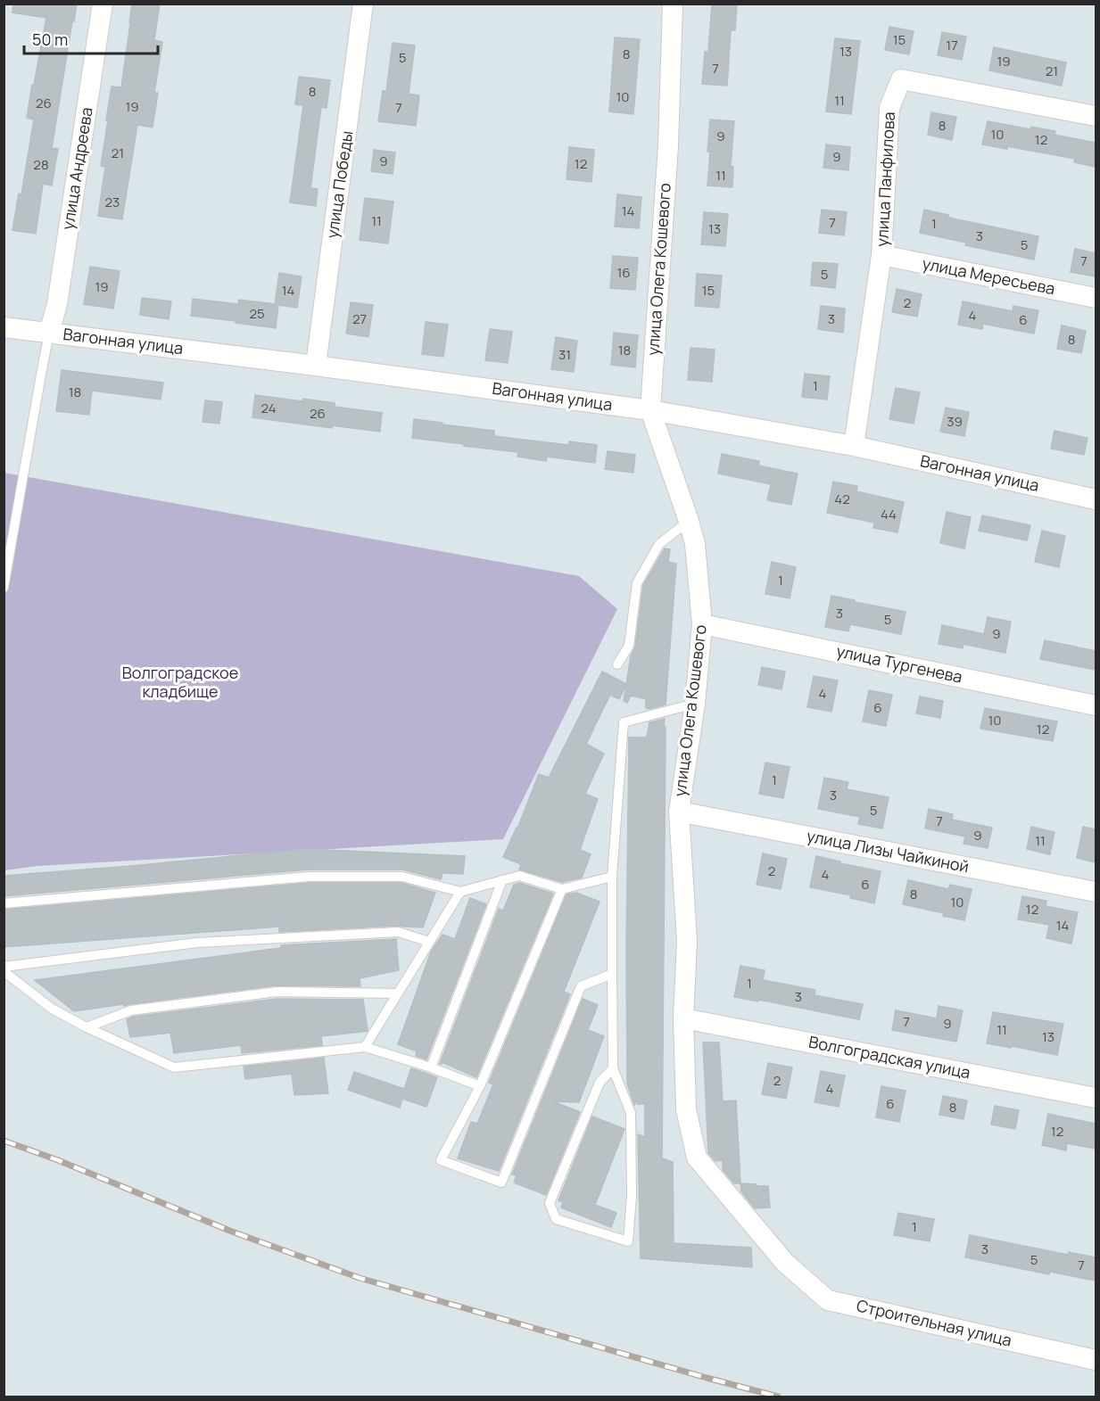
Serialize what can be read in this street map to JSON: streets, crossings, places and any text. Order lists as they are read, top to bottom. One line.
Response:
{"streets":{"street":["улица Андреева","улица Панфилова","улица Победы","улица Олега Кошевого","улица Мересьева","Вагонная улица","улица Тургенева","улица Лизы Чайкиной","Волгоградская улица","Строительная улица"]},"crossings":[["улица Андреева","Вагонная улица"],["улица Панфилова","улица Мересьева"],["улица Панфилова","Вагонная улица"],["улица Победы","Вагонная улица"],["улица Олега Кошевого","Вагонная улица"],["улица Олега Кошевого","улица Тургенева"],["улица Олега Кошевого","улица Лизы Чайкиной"],["улица Олега Кошевого","Волгоградская улица"],["улица Олега Кошевого","Строительная улица"]],"parks":["Волгоградское кладбище"],"house_numbers":["15","17","13","8","5","19","7","21","8","10","11","26","19","7","8","10","9","12","21","9","9","12","28","11","23","14","11","7","1","13","3","5","7","16","5","19","14","15","2","25","4","27","3","6","8","18","31","1","18","24","26","39","42","44","1","3","5","9","4","6","10","12","1","3","5","7","9","11","2","4","6","8","10","12","14","1","3","7","9","11","13","2","4","6","8","12","1","3","5","7"],"scale_bar":"50 m"}
